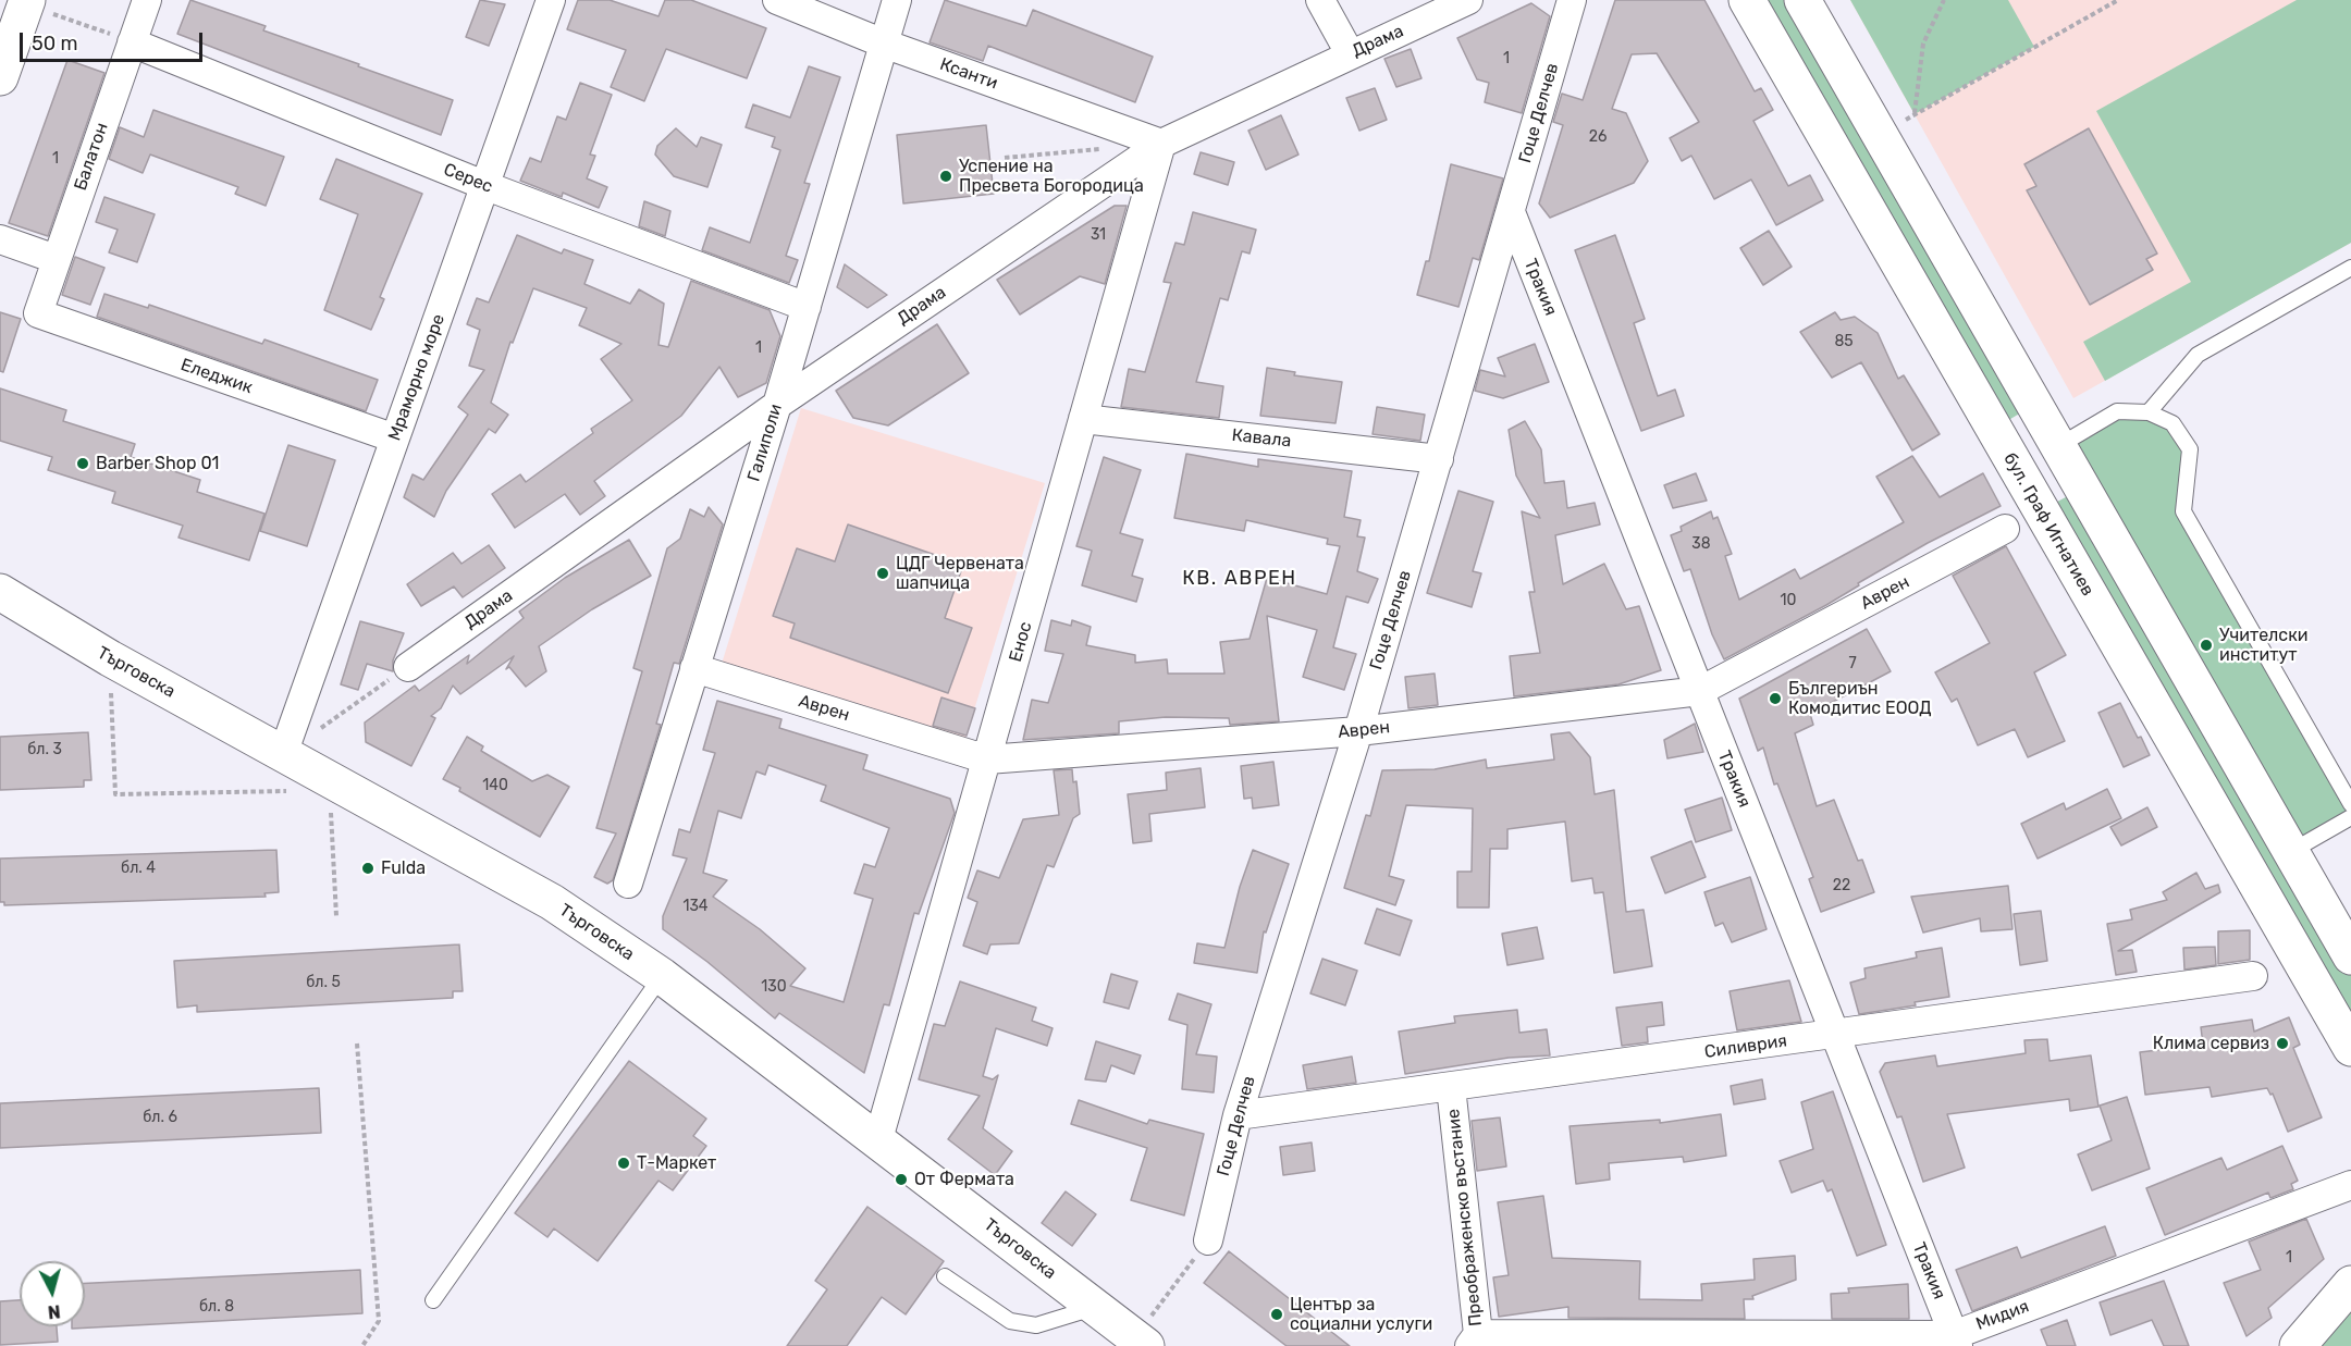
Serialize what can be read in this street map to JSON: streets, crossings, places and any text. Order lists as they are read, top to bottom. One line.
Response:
{"streets":{"main road":["бул. Граф Игнатиев","Търговска"],"street":["Драма","Ксанти","Гоце Делчев","Балатон","Серес","Тракия","Еледжик","Мраморно море","Кавала","Галиполи","Аврен","Енос","Силиврия","Преображенско въстание","Мидия"]},"crossings":[["Драма","Ксанти"],["Драма","Галиполи"],["Драма","Енос"],["Ксанти","Галиполи"],["Ксанти","Енос"],["Гоце Делчев","Тракия"],["Гоце Делчев","Кавала"],["Гоце Делчев","Аврен"],["Гоце Делчев","Силиврия"],["Балатон","Серес"],["Балатон","Еледжик"],["Серес","Мраморно море"],["Серес","Галиполи"],["Тракия","Аврен"],["Тракия","Силиврия"],["Тракия","Мидия"],["Еледжик","Мраморно море"],["Мраморно море","Търговска"],["Кавала","Енос"],["Галиполи","Аврен"],["Аврен","Енос"],["Енос","Търговска"],["Силиврия","Преображенско въстание"],["Преображенско въстание","Мидия"]],"districts":["КВ. АВРЕН"],"places":["Успение на Пресвета Богородица","Barber Shop 01","ЦДГ Червената шапчица","Учителски институт","Бългериън Комодитис ЕООД","Fulda","Клима сервиз","Т-Маркет","От Фермата","Център за социални услуги"],"house_numbers":["1","26","1","31","85","1","38","10","7","бл. 3","140","бл. 4","22","134","бл. 5","130","бл. 6","1","бл. 8"],"scale_bar":"50 m","north":"bottom"}
